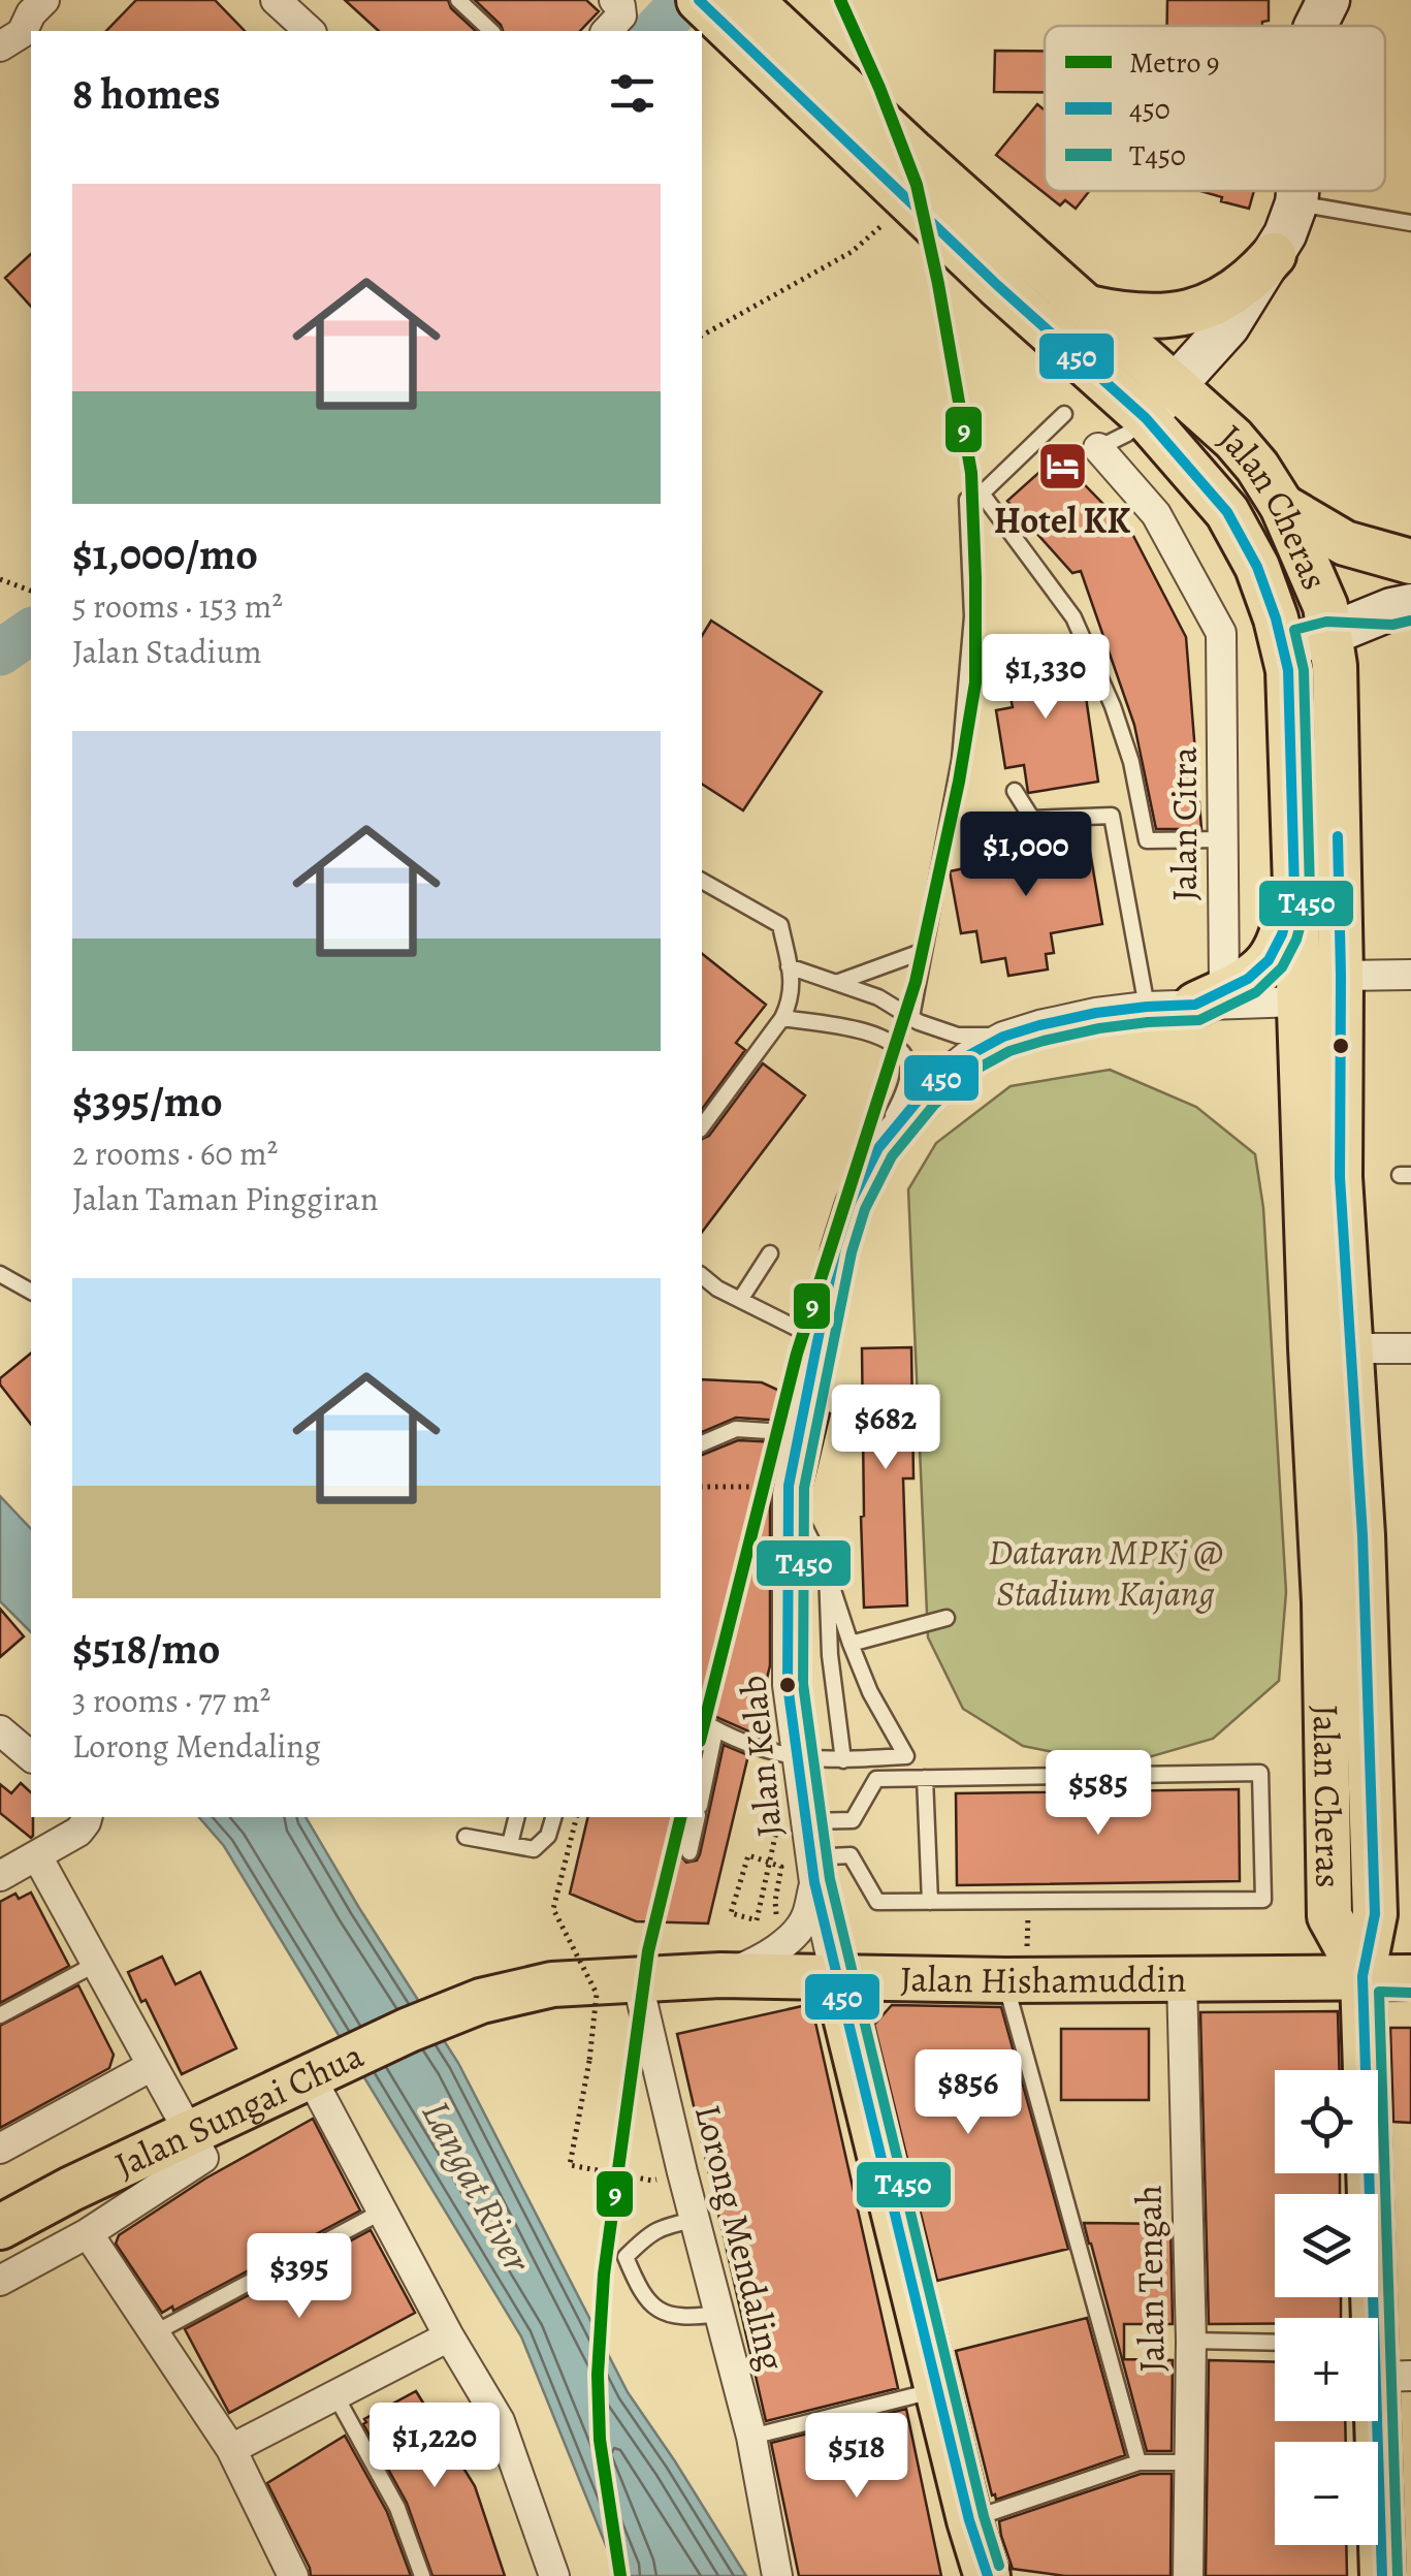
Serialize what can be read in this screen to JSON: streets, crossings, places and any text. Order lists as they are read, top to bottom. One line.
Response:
{"streets":{"main road":["Jalan Cheras","Jalan Hishamuddin","Jalan Sungai Chua"],"street":["Jalan Citra","Jalan Kelab","Lorong Mendaling","Jalan Tengah"]},"crossings":[["Jalan Cheras","Jalan Kelab"],["Jalan Cheras","Jalan Hishamuddin"],["Jalan Citra","Jalan Kelab"],["Jalan Kelab","Jalan Hishamuddin"],["Jalan Hishamuddin","Jalan Sungai Chua"],["Jalan Hishamuddin","Lorong Mendaling"],["Jalan Hishamuddin","Jalan Tengah"]],"water":["Langat River"],"parks":["Dataran MPKj @ Stadium Kajang"],"places":{"hotel":["Hotel KK"]},"lines":["metro line 9","transit line 450","transit line T450"],"legend":["Metro 9","450","T450"],"page":{"heading":"8 homes","list":[{"name":"$1,000/mo","note":"5 rooms · 153 m² · Jalan Stadium"},{"name":"$395/mo","note":"2 rooms · 60 m² · Jalan Taman Pinggiran"},{"name":"$518/mo","note":"3 rooms · 77 m² · Lorong Mendaling"}],"price":["$1,330","$1,000","$682","$585","$856","$395","$1,220","$518"],"map_buttons":["+","−"]}}
